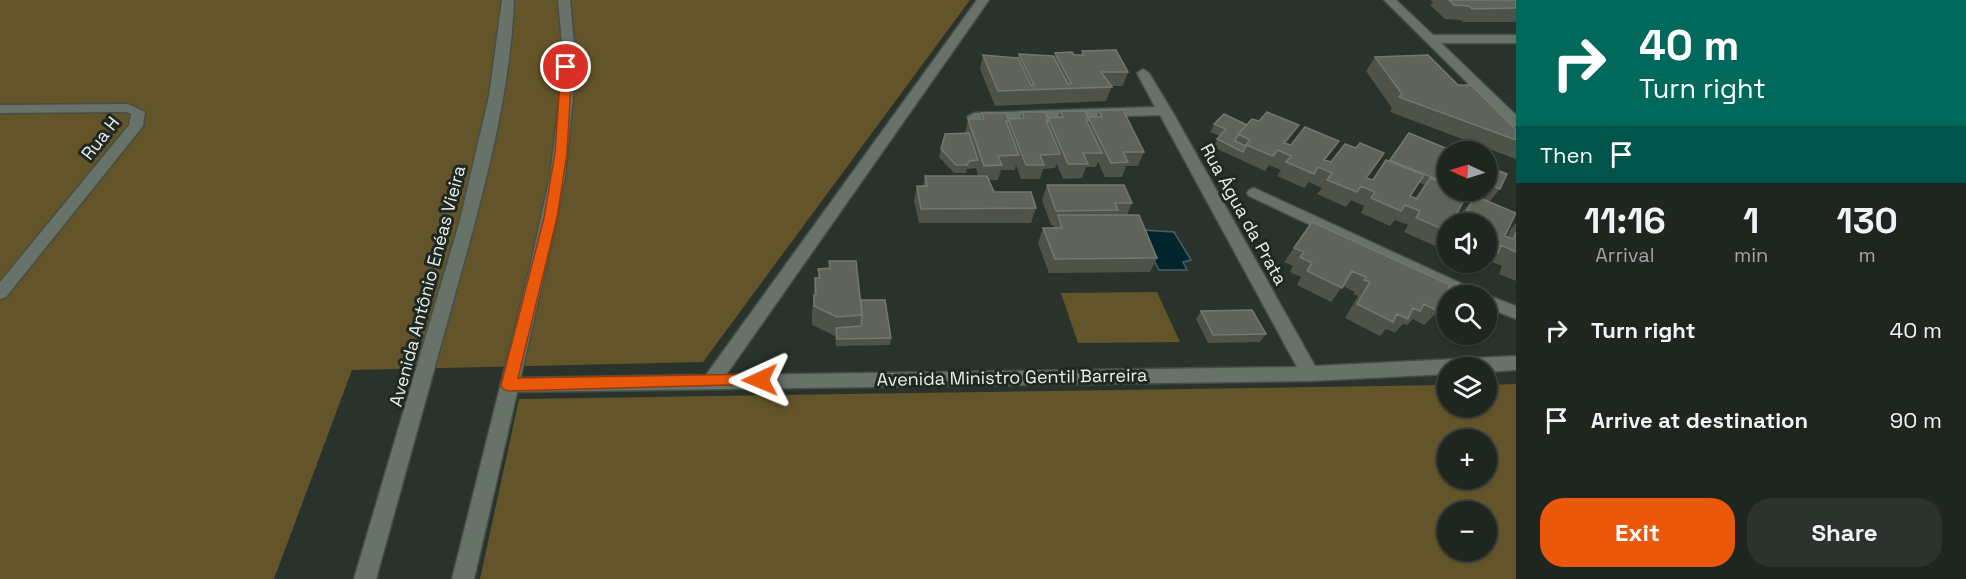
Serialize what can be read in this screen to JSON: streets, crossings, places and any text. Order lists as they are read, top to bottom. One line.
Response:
{"streets":{"street":["Rua H","Rua Água da Prata","Avenida Antônio Enéas Vieira","Avenida Ministro Gentil Barreira"]},"crossings":[["Rua Água da Prata","Avenida Ministro Gentil Barreira"]],"north":"left","page":{"turn":["40 m","Turn right"],"then":"Then","map_buttons":["+","−"],"eta":["11:16","Arrival","1","min","130","m"],"list":[{"name":"Turn right","value":"40 m"},{"name":"Arrive at destination","value":"90 m"}],"buttons":["Exit","Share"]}}
